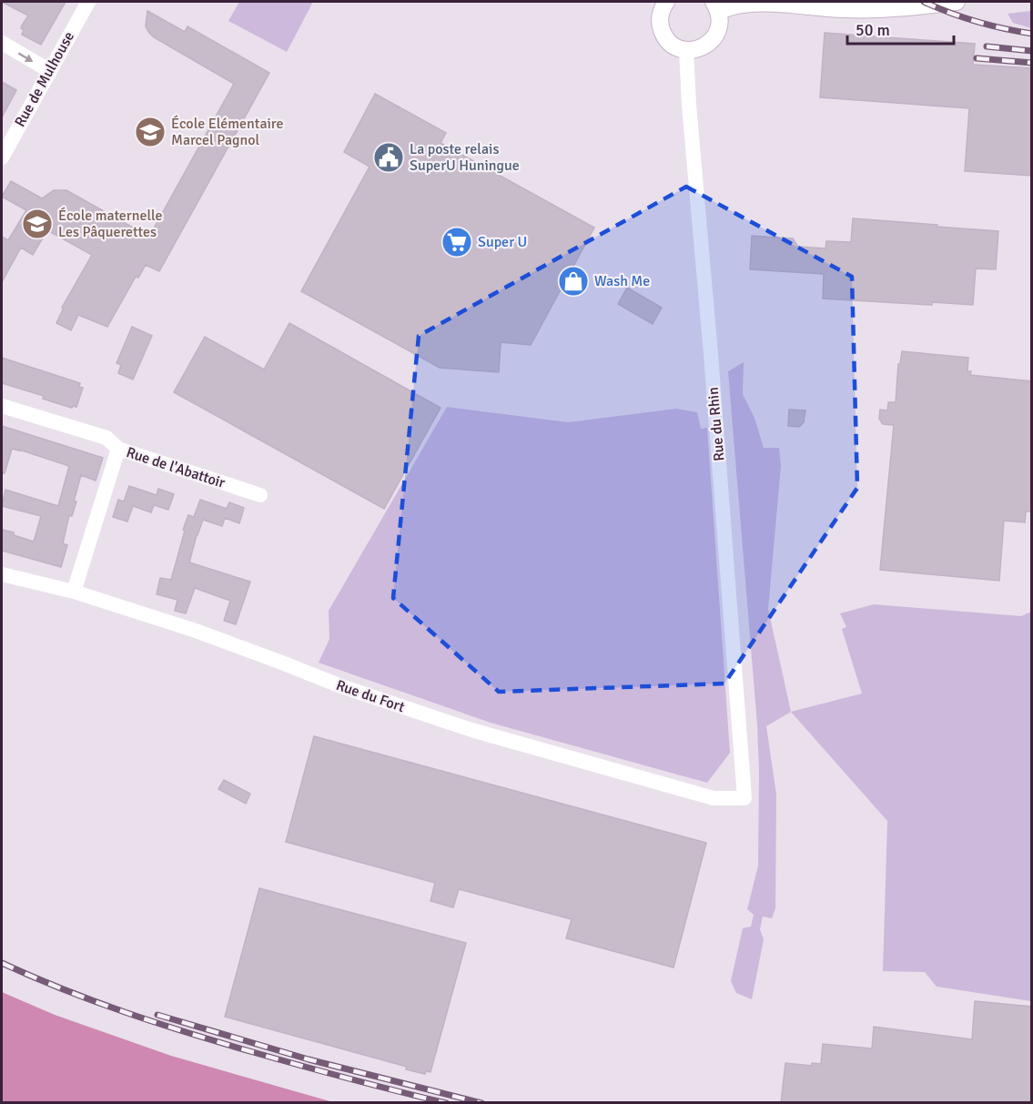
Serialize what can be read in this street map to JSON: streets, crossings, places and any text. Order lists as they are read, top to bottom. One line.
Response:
{"streets":{"street":["Rue de Mulhouse","Rue du Rhin","Rue de l'Abattoir","Rue du Fort"]},"crossings":[["Rue du Rhin","Rue du Fort"]],"places":{"school or university":["École Elémentaire Marcel Pagnol","École maternelle Les Pâquerettes"],"public building":["La poste relais SuperU Huningue"],"supermarket":["Super U"],"shop":["Wash Me"]},"scale_bar":"50 m"}
